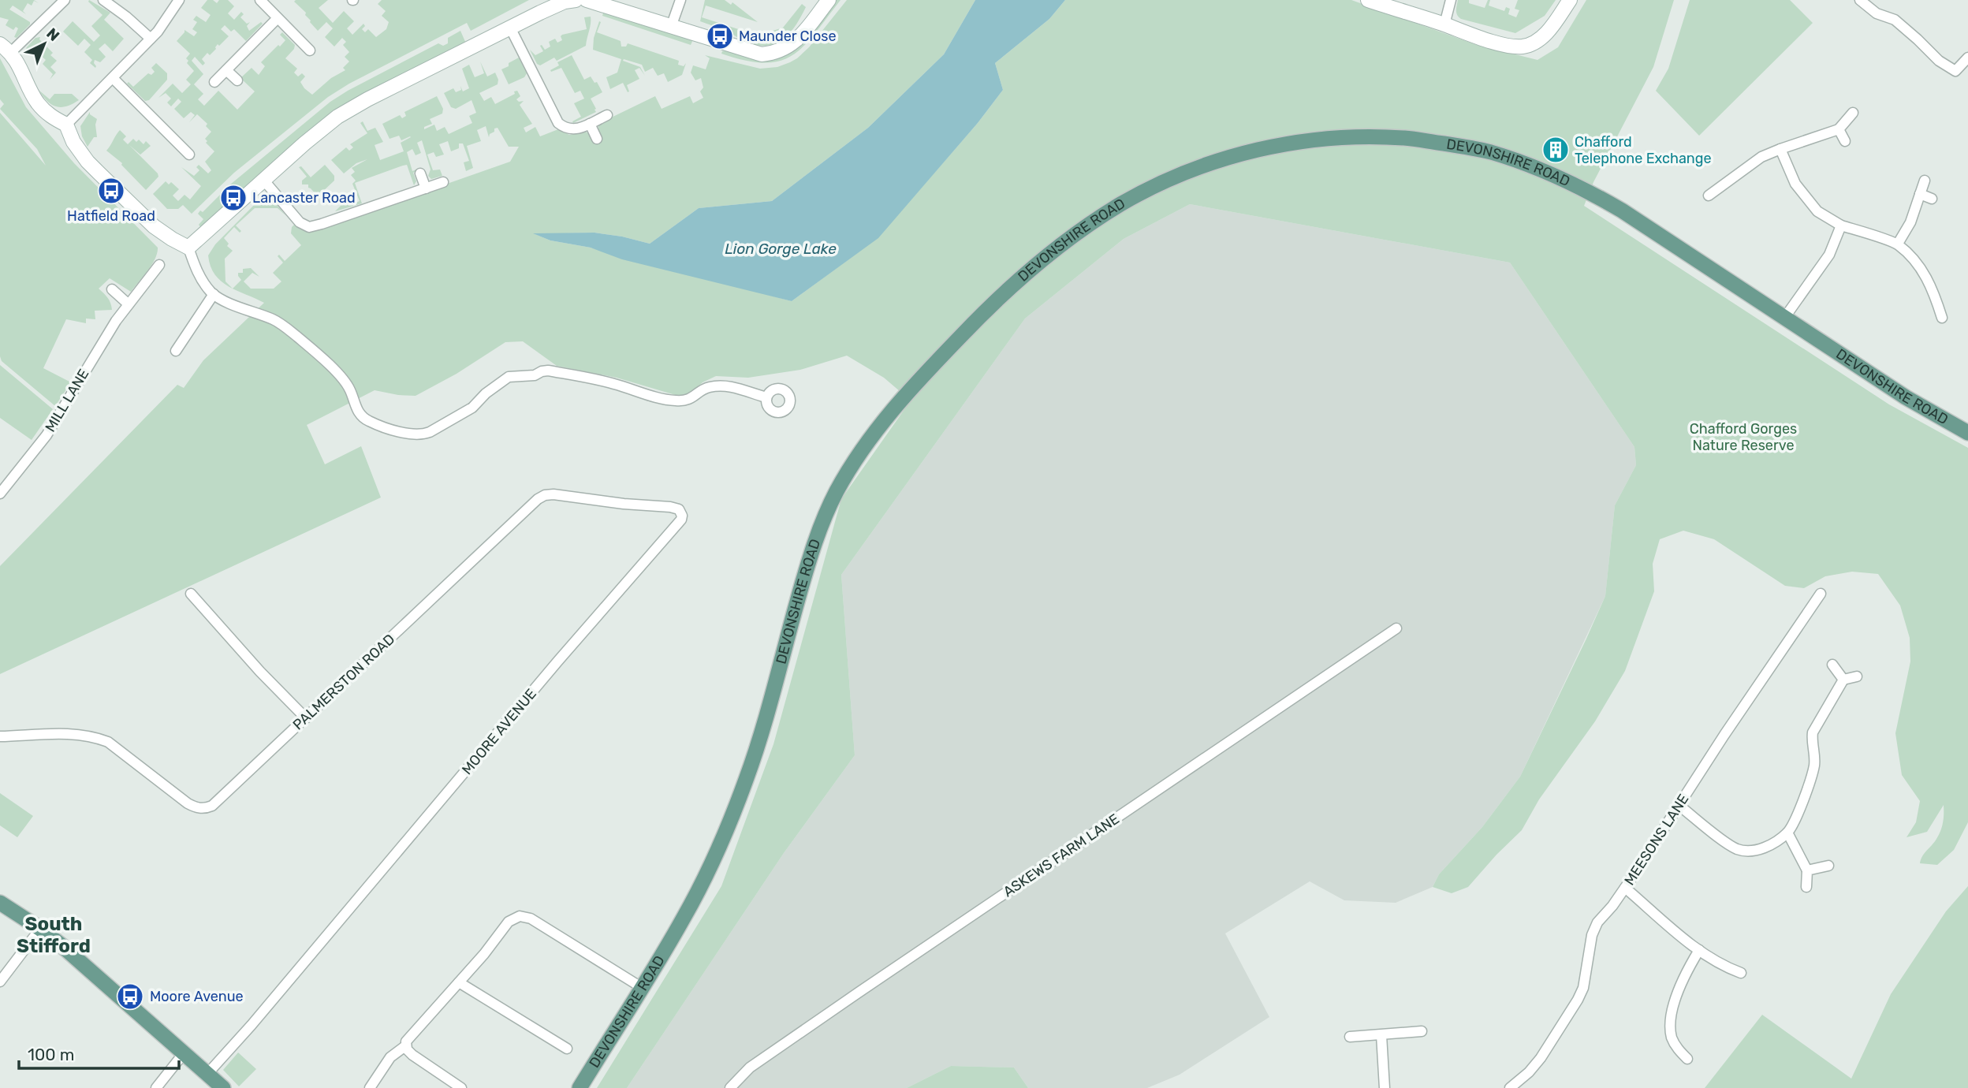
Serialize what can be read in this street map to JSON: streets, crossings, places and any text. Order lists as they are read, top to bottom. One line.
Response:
{"streets":{"main road":["DEVONSHIRE ROAD"],"street":["MILL LANE","PALMERSTON ROAD","MOORE AVENUE","MEESONS LANE","ASKEWS FARM LANE"]},"crossings":[["PALMERSTON ROAD","MOORE AVENUE"]],"districts":["South Stifford"],"water":["Lion Gorge Lake"],"parks":["Chafford Gorges Nature Reserve"],"places":{"bus stop":["Maunder Close","Hatfield Road","Lancaster Road","Moore Avenue"],"building":["Chafford Telephone Exchange"]},"scale_bar":"100 m","north":"top right"}
